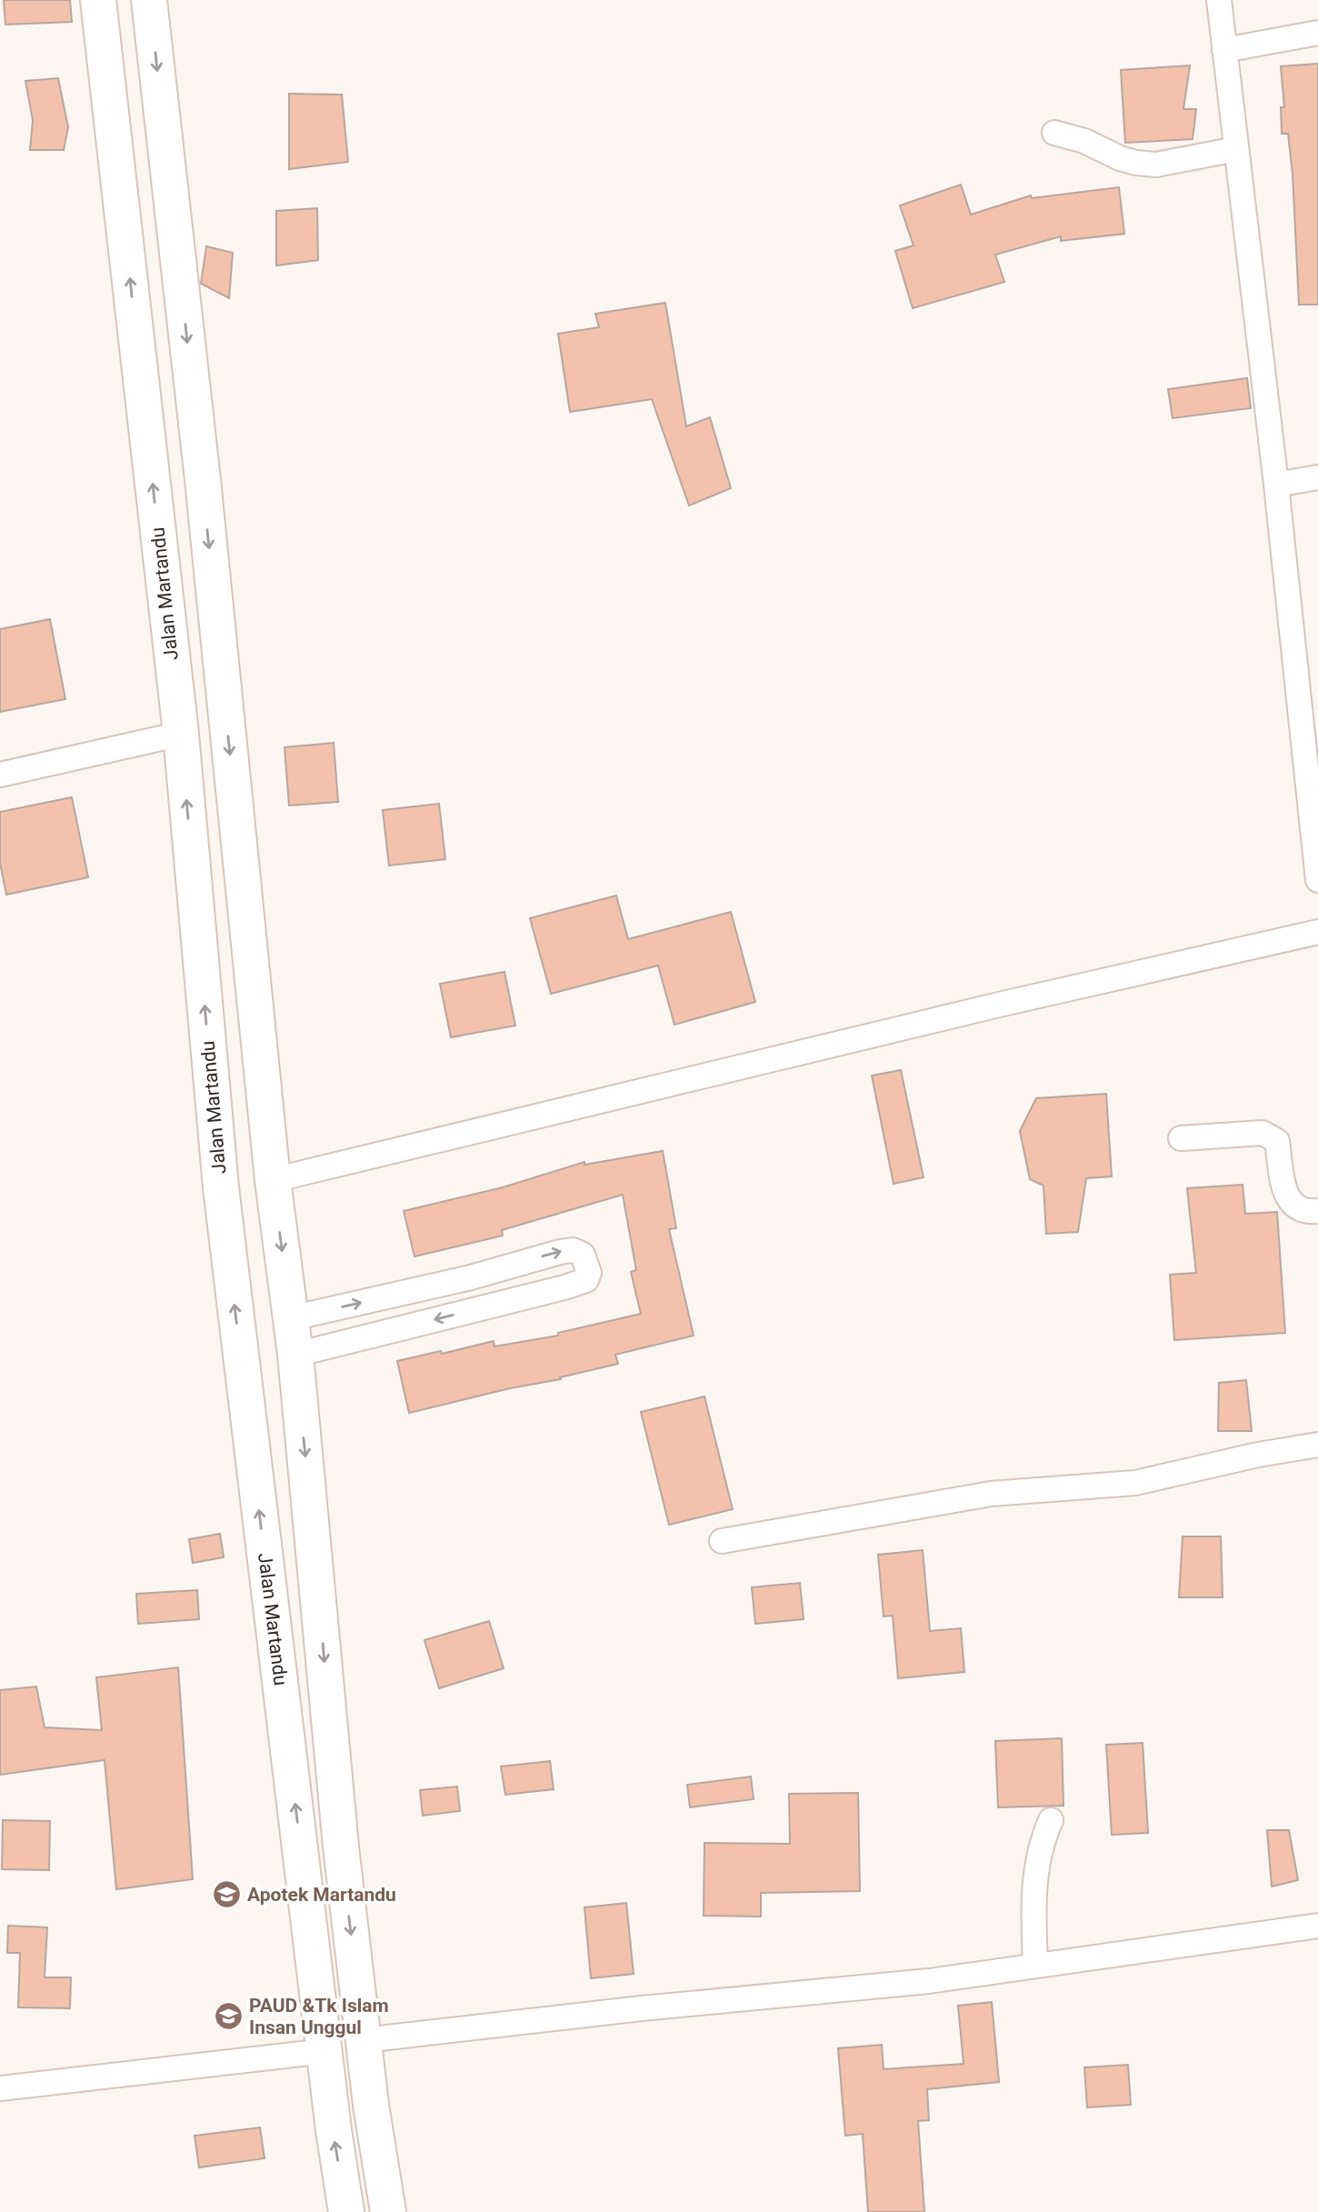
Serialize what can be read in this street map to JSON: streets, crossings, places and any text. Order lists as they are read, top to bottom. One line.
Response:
{"streets":{"highway":["Jalan Martandu"]},"places":{"school or university":["Apotek Martandu","PAUD &Tk Islam Insan Unggul"]}}
